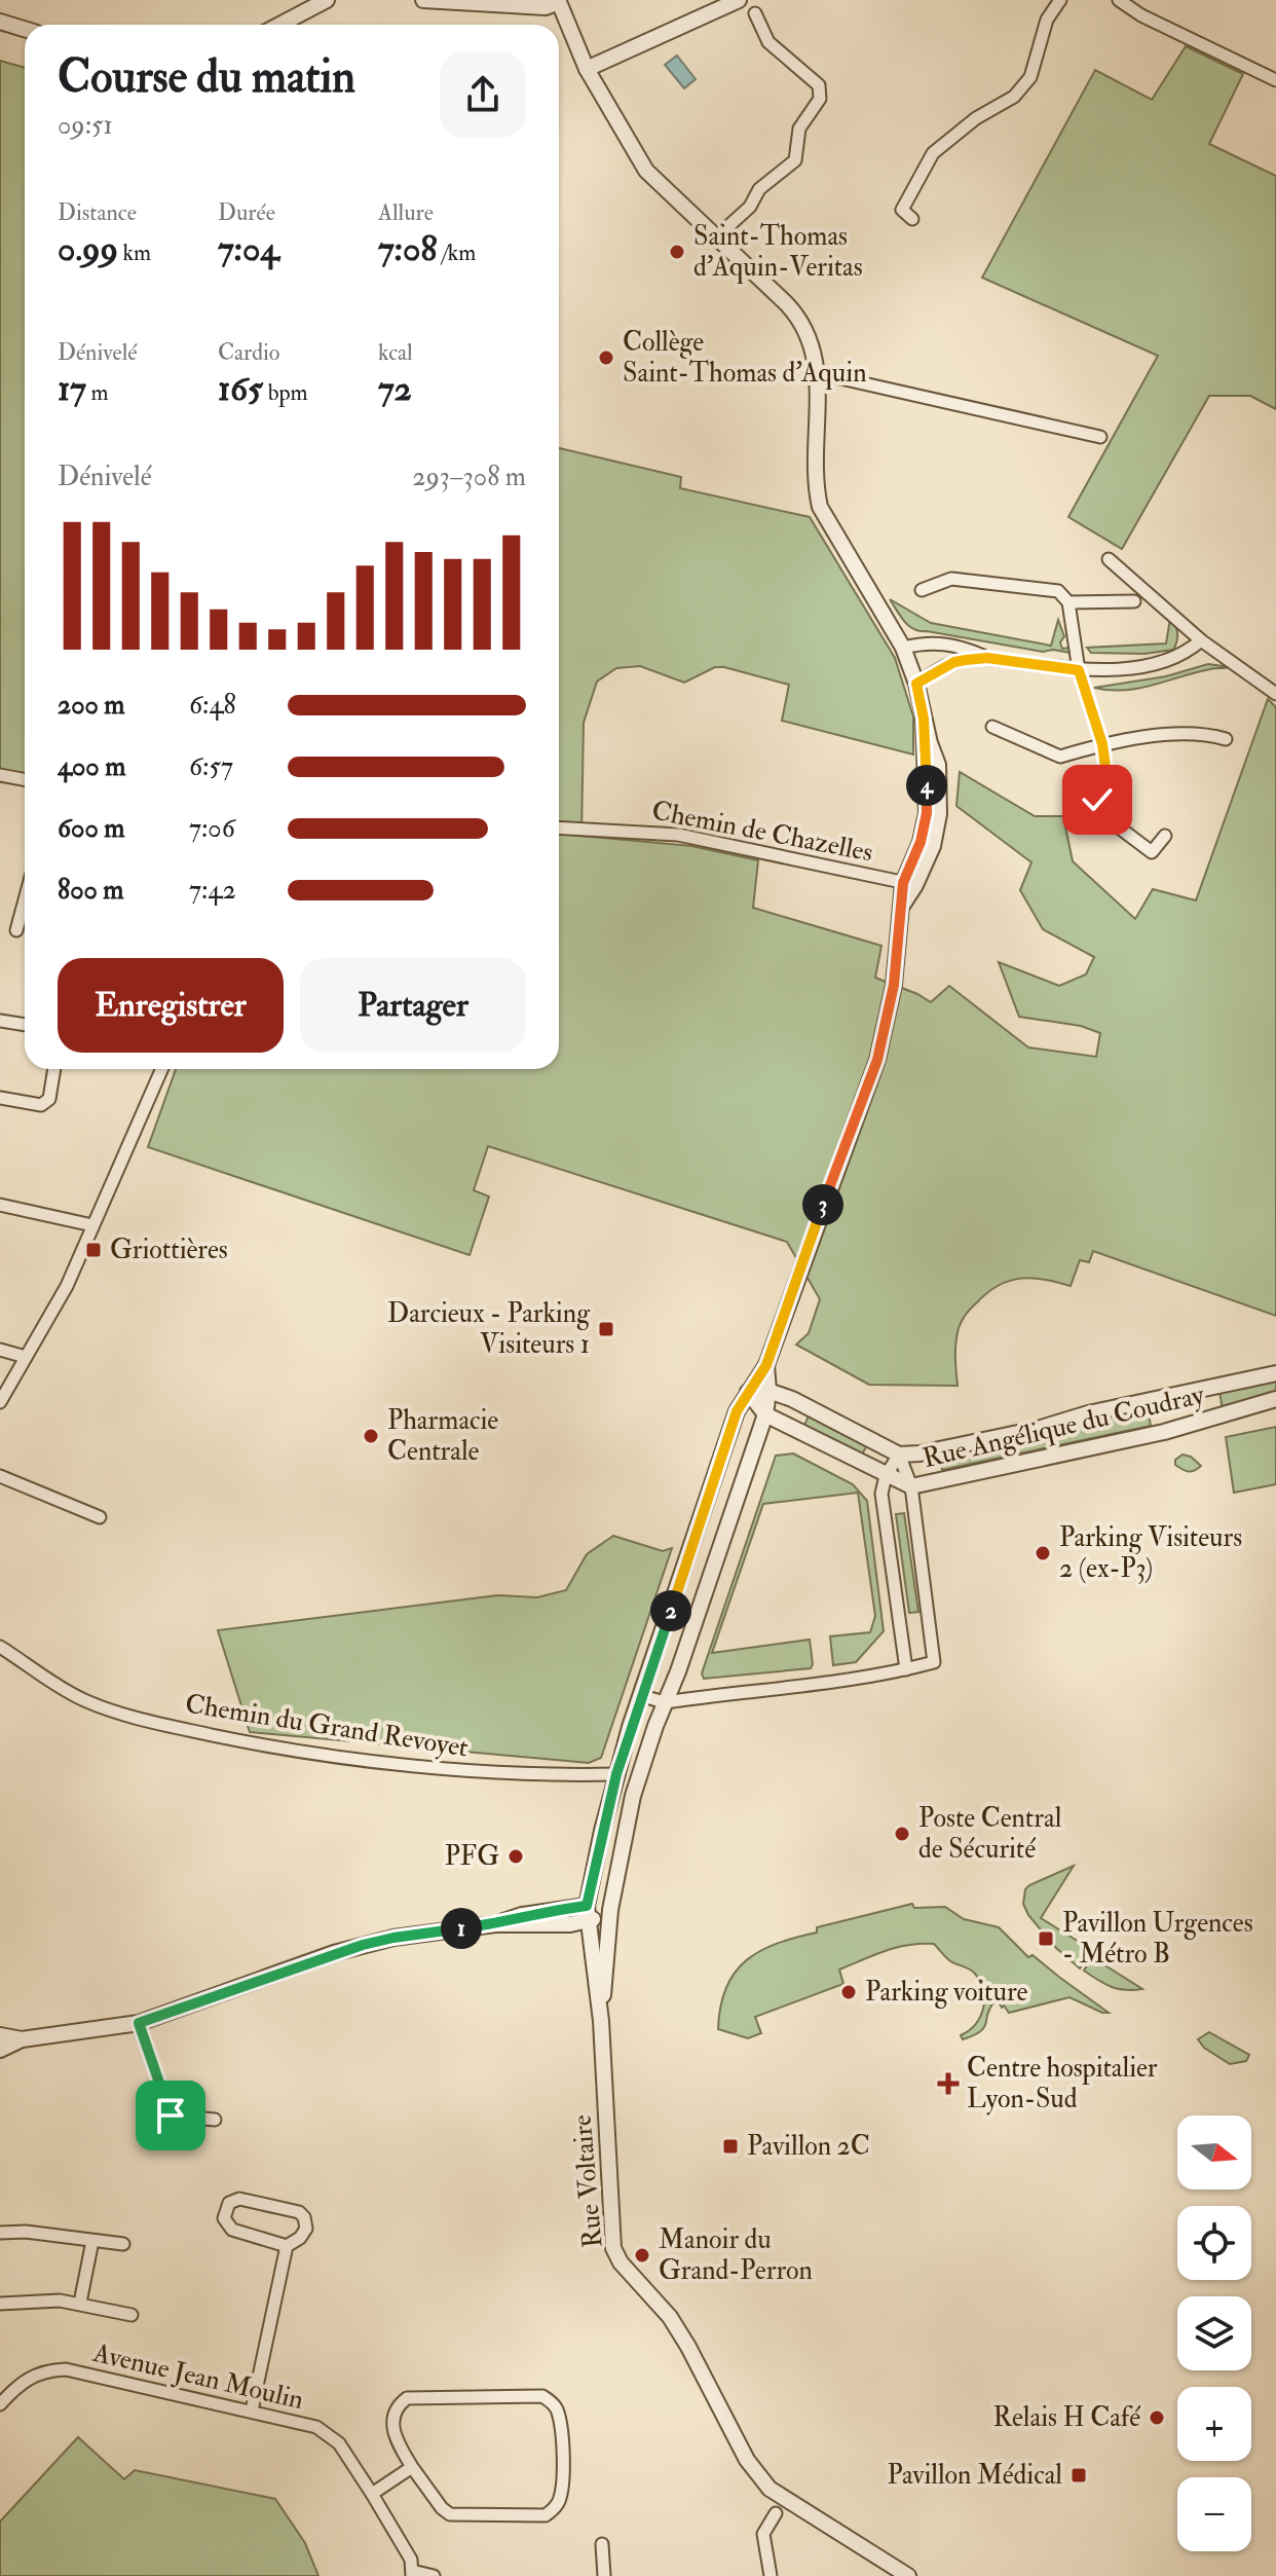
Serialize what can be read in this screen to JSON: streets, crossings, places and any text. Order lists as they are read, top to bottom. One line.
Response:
{"streets":{"street":["Chemin de Chazelles","Rue Angélique du Coudray","Chemin du Grand Revoyet","Rue Voltaire","Avenue Jean Moulin"]},"crossings":[["Rue Angélique du Coudray","Rue Voltaire"],["Chemin du Grand Revoyet","Rue Voltaire"]],"places":{"other":["Saint-Thomas d'Aquin-Veritas","Collège Saint-Thomas d'Aquin","Pharmacie Centrale","Parking Visiteurs 2 (ex-P3)","Poste Central de Sécurité","PFG","Parking voiture","Manoir du Grand-Perron","Relais H Café"],"transit":["Griottières","Darcieux - Parking Visiteurs 1","Pavillon Urgences - Métro B","Pavillon 2C","Pavillon Médical"],"health":["Centre hospitalier Lyon-Sud"]},"north":"right","page":{"heading":["Course du matin","09:51"],"stats":[["Distance","0.99 km"],["Durée","7:04"],["Allure","7:08 /km"],["Dénivelé","17 m"],["Cardio","165 bpm"],["kcal","72"]],"chart":["Dénivelé","293–308 m"],"list":[{"name":"200 m","note":"6:48"},{"name":"400 m","note":"6:57"},{"name":"600 m","note":"7:06"},{"name":"800 m","note":"7:42"}],"pins":["4","3","2","1"],"buttons":["Enregistrer","Partager"],"map_buttons":["+","−"]}}
